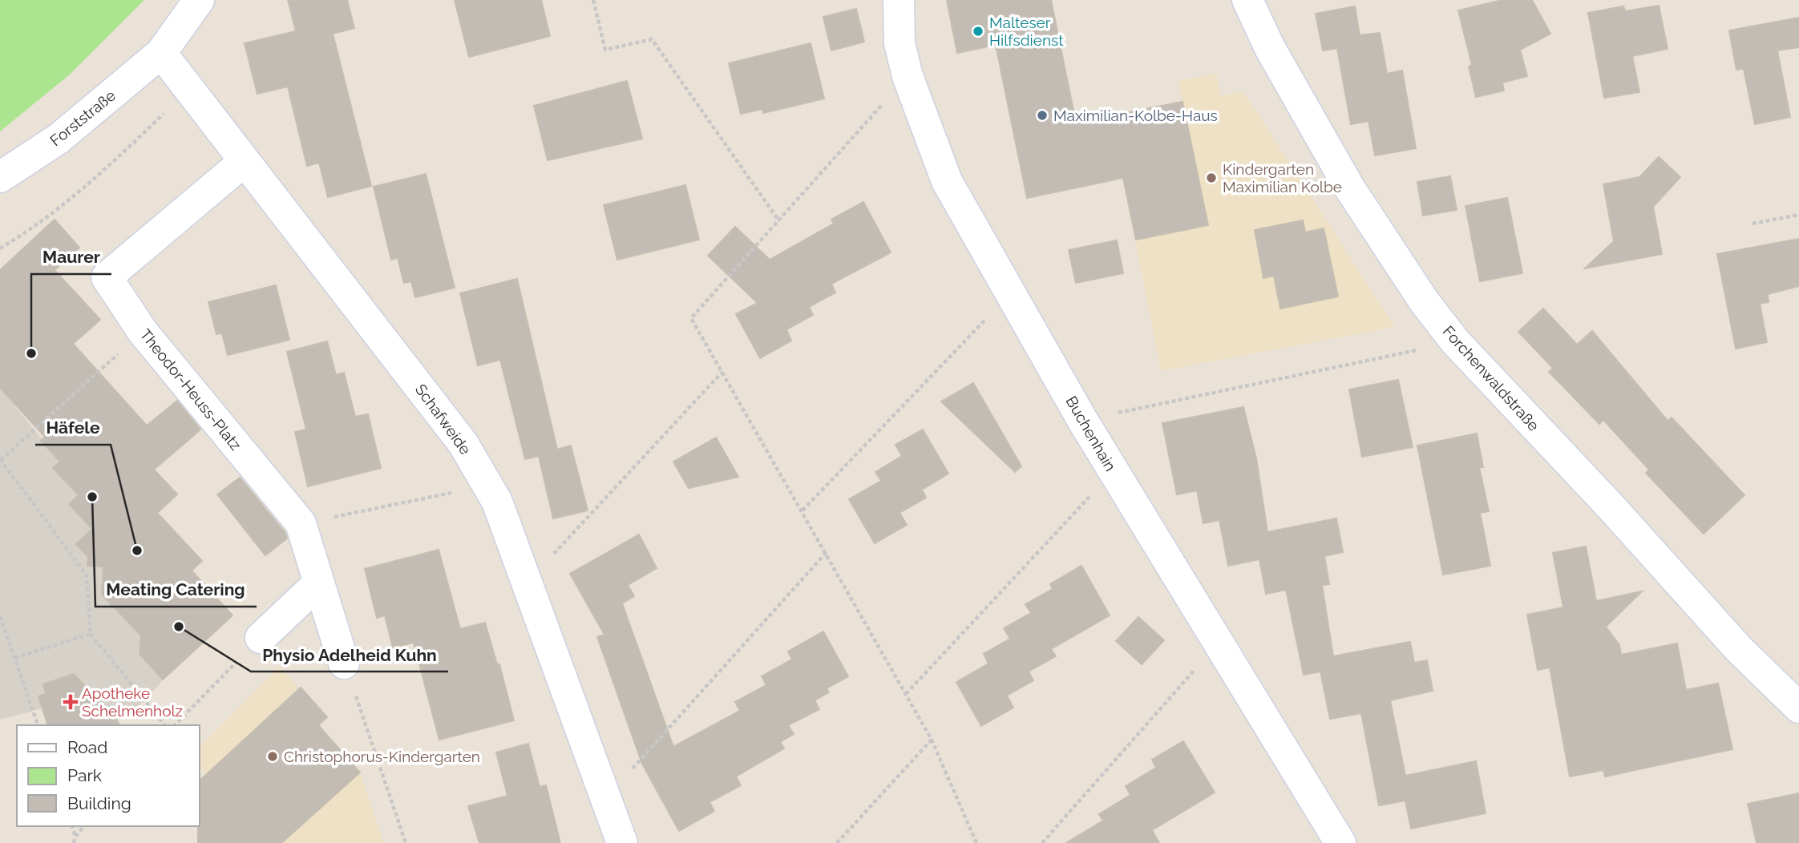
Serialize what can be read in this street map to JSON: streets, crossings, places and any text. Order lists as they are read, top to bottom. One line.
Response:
{"streets":{"street":["Forststraße","Forchenwaldstraße","Theodor-Heuss-Platz","Schafweide","Buchenhain"]},"crossings":[["Forststraße","Schafweide"],["Theodor-Heuss-Platz","Schafweide"]],"places":{"other":["Malteser Hilfsdienst","Maximilian-Kolbe-Haus","Kindergarten Maximilian Kolbe","Maurer","Meating Catering","Häfele","Physio Adelheid Kuhn","Christophorus-Kindergarten"],"health":["Apotheke Schelmenholz"]},"legend":["Road","Park","Building"]}
